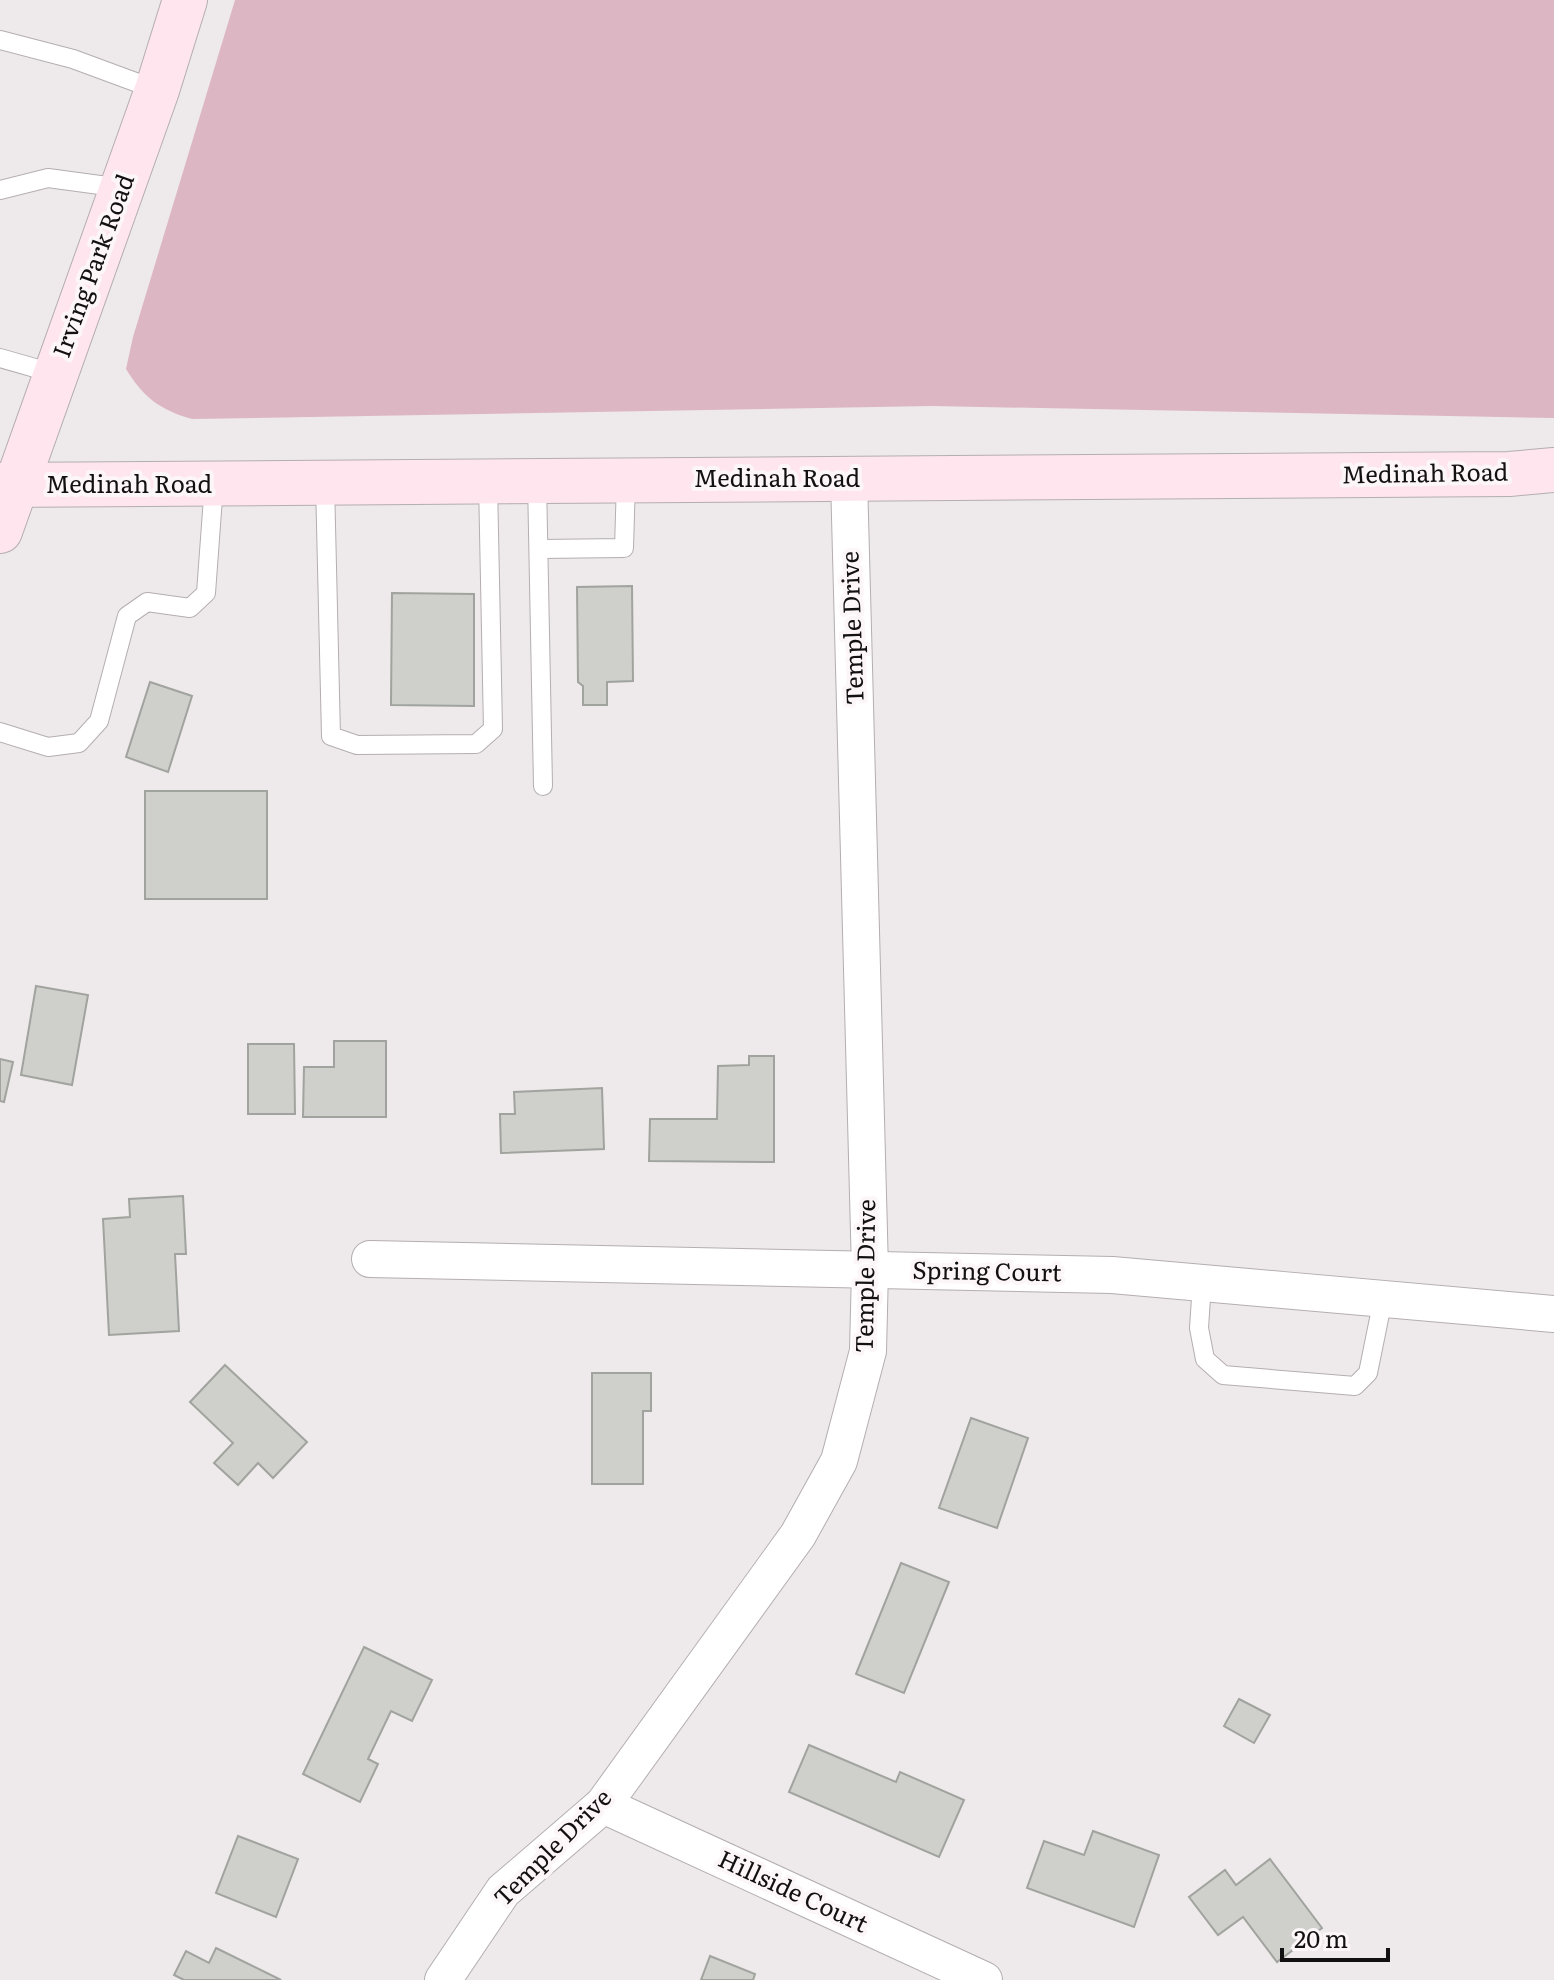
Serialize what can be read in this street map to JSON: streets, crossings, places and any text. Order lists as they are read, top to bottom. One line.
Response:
{"streets":{"main road":["Irving Park Road","Medinah Road"],"street":["Temple Drive","Spring Court","Hillside Court"]},"crossings":[["Irving Park Road","Medinah Road"],["Medinah Road","Temple Drive"],["Temple Drive","Spring Court"],["Temple Drive","Hillside Court"]],"scale_bar":"20 m"}
